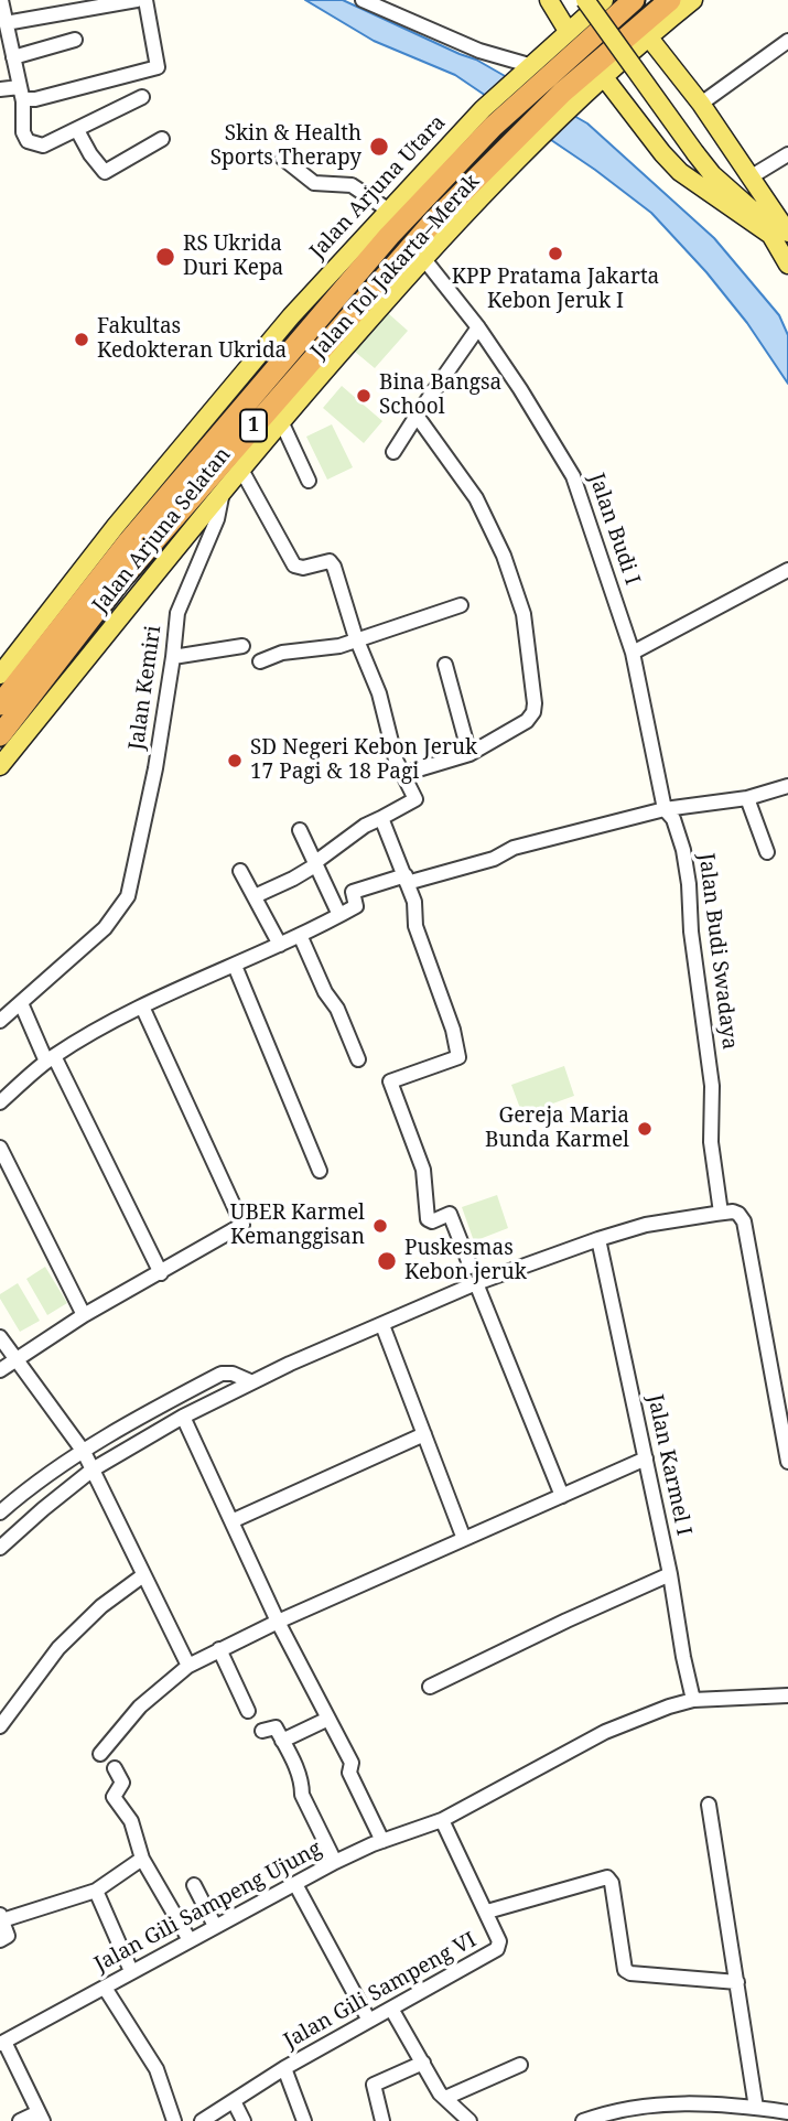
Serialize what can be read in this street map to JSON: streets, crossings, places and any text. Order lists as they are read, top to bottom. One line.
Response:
{"streets":{"highway":["Jalan Tol Jakarta–Merak","1"],"main road":["Jalan Arjuna Utara","Jalan Arjuna Selatan"],"street":["Jalan Budi I","Jalan Kemiri","Jalan Budi Swadaya","Jalan Karmel I","Jalan Gili Sampeng Ujung","Jalan Gili Sampeng VI"]},"crossings":[["Jalan Arjuna Utara","Jalan Tol Jakarta–Merak"],["Jalan Tol Jakarta–Merak","Jalan Arjuna Selatan"],["Jalan Budi I","Jalan Arjuna Selatan"],["Jalan Budi I","Jalan Budi Swadaya"],["Jalan Arjuna Selatan","Jalan Kemiri"],["Jalan Karmel I","Jalan Gili Sampeng Ujung"],["Jalan Gili Sampeng Ujung","Jalan Gili Sampeng VI"]],"places":["Skin & Health Sports Therapy","KPP Pratama Jakarta Kebon Jeruk I","RS Ukrida Duri Kepa","Fakultas Kedokteran Ukrida","Bina Bangsa School","SD Negeri Kebon Jeruk 17 Pagi & 18 Pagi","Gereja Maria Bunda Karmel","UBER Karmel Kemanggisan","Puskesmas Kebon jeruk"]}
